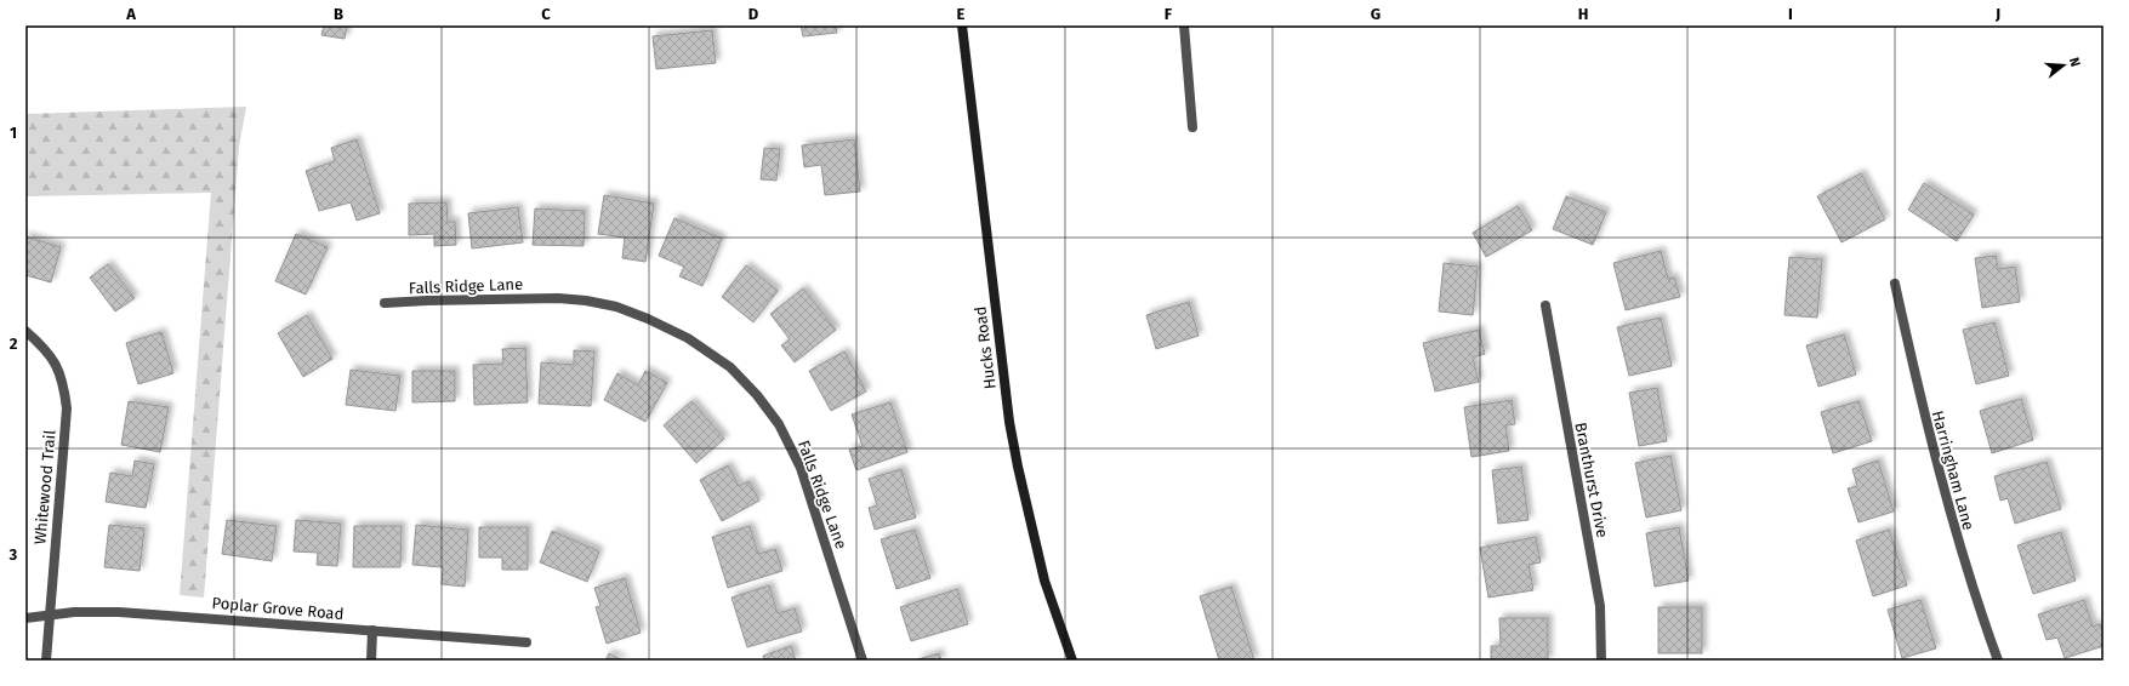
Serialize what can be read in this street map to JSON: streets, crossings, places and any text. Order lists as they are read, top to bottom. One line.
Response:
{"streets":{"main road":["Hucks Road"],"street":["Falls Ridge Lane","Harringham Lane","Branthurst Drive","Whitewood Trail","Poplar Grove Road"]},"crossings":[["Whitewood Trail","Poplar Grove Road"]],"north":"right","grid":{"columns":["A","B","C","D","E","F","G","H","I","J"],"rows":["1","2","3"]}}
